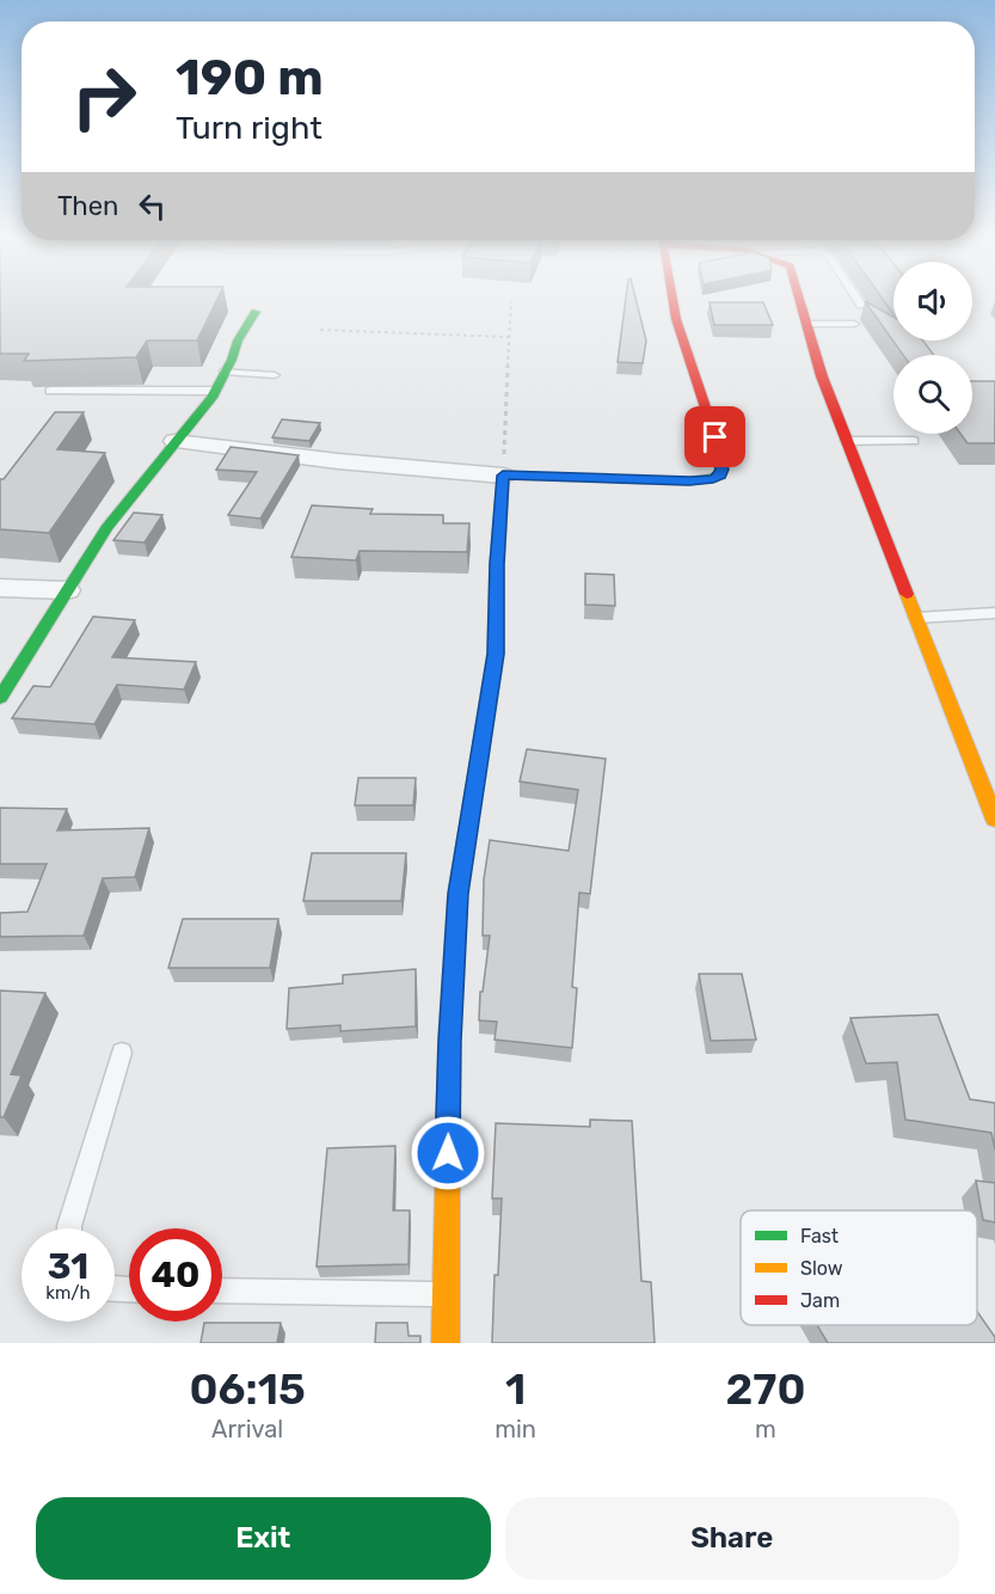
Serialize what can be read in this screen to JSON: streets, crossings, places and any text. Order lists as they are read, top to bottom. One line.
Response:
{"legend":["Fast","Slow","Jam"],"page":{"turn":["190 m","Turn right"],"then":"Then","speed":"31 km/h","limit":"40","eta":["06:15","Arrival","1","min","270","m"],"buttons":["Exit","Share"]}}
